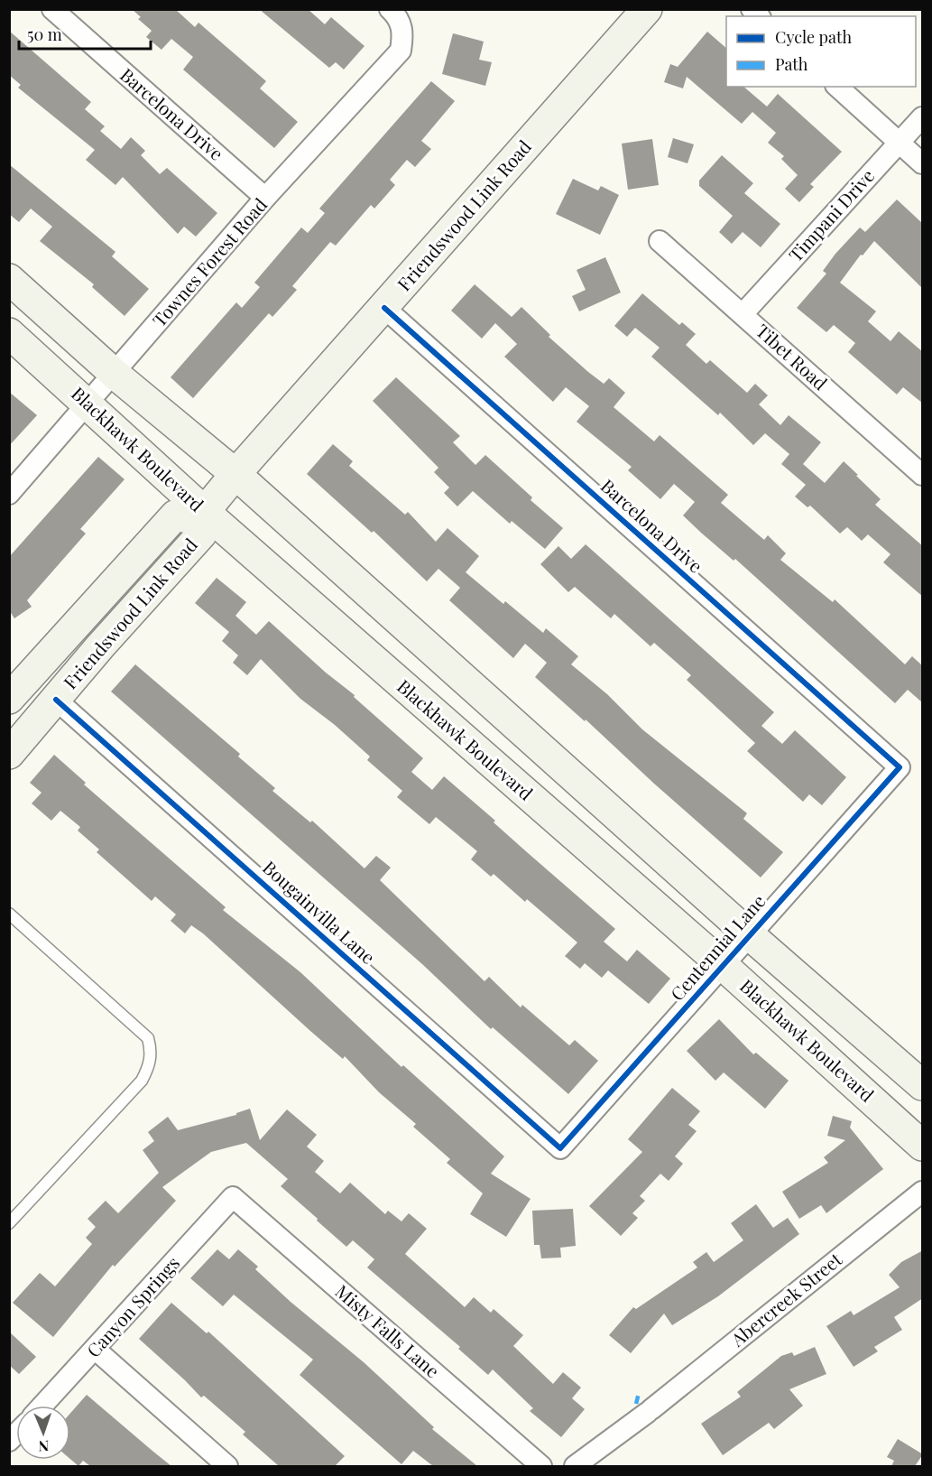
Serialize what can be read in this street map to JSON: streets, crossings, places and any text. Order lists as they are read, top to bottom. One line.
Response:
{"streets":{"main road":["Friendswood Link Road","Blackhawk Boulevard"],"street":["Barcelona Drive","Timpani Drive","Townes Forest Road","Tibet Road","Bougainvilla Lane","Centennial Lane","Abercreek Street","Canyon Springs","Misty Falls Lane"]},"crossings":[["Barcelona Drive","Friendswood Link Road"],["Barcelona Drive","Townes Forest Road"],["Barcelona Drive","Centennial Lane"],["Friendswood Link Road","Blackhawk Boulevard"],["Friendswood Link Road","Bougainvilla Lane"],["Timpani Drive","Tibet Road"],["Townes Forest Road","Blackhawk Boulevard"],["Blackhawk Boulevard","Centennial Lane"],["Bougainvilla Lane","Centennial Lane"],["Canyon Springs","Misty Falls Lane"]],"legend":["Cycle path","Path"],"scale_bar":"50 m","north":"bottom"}
